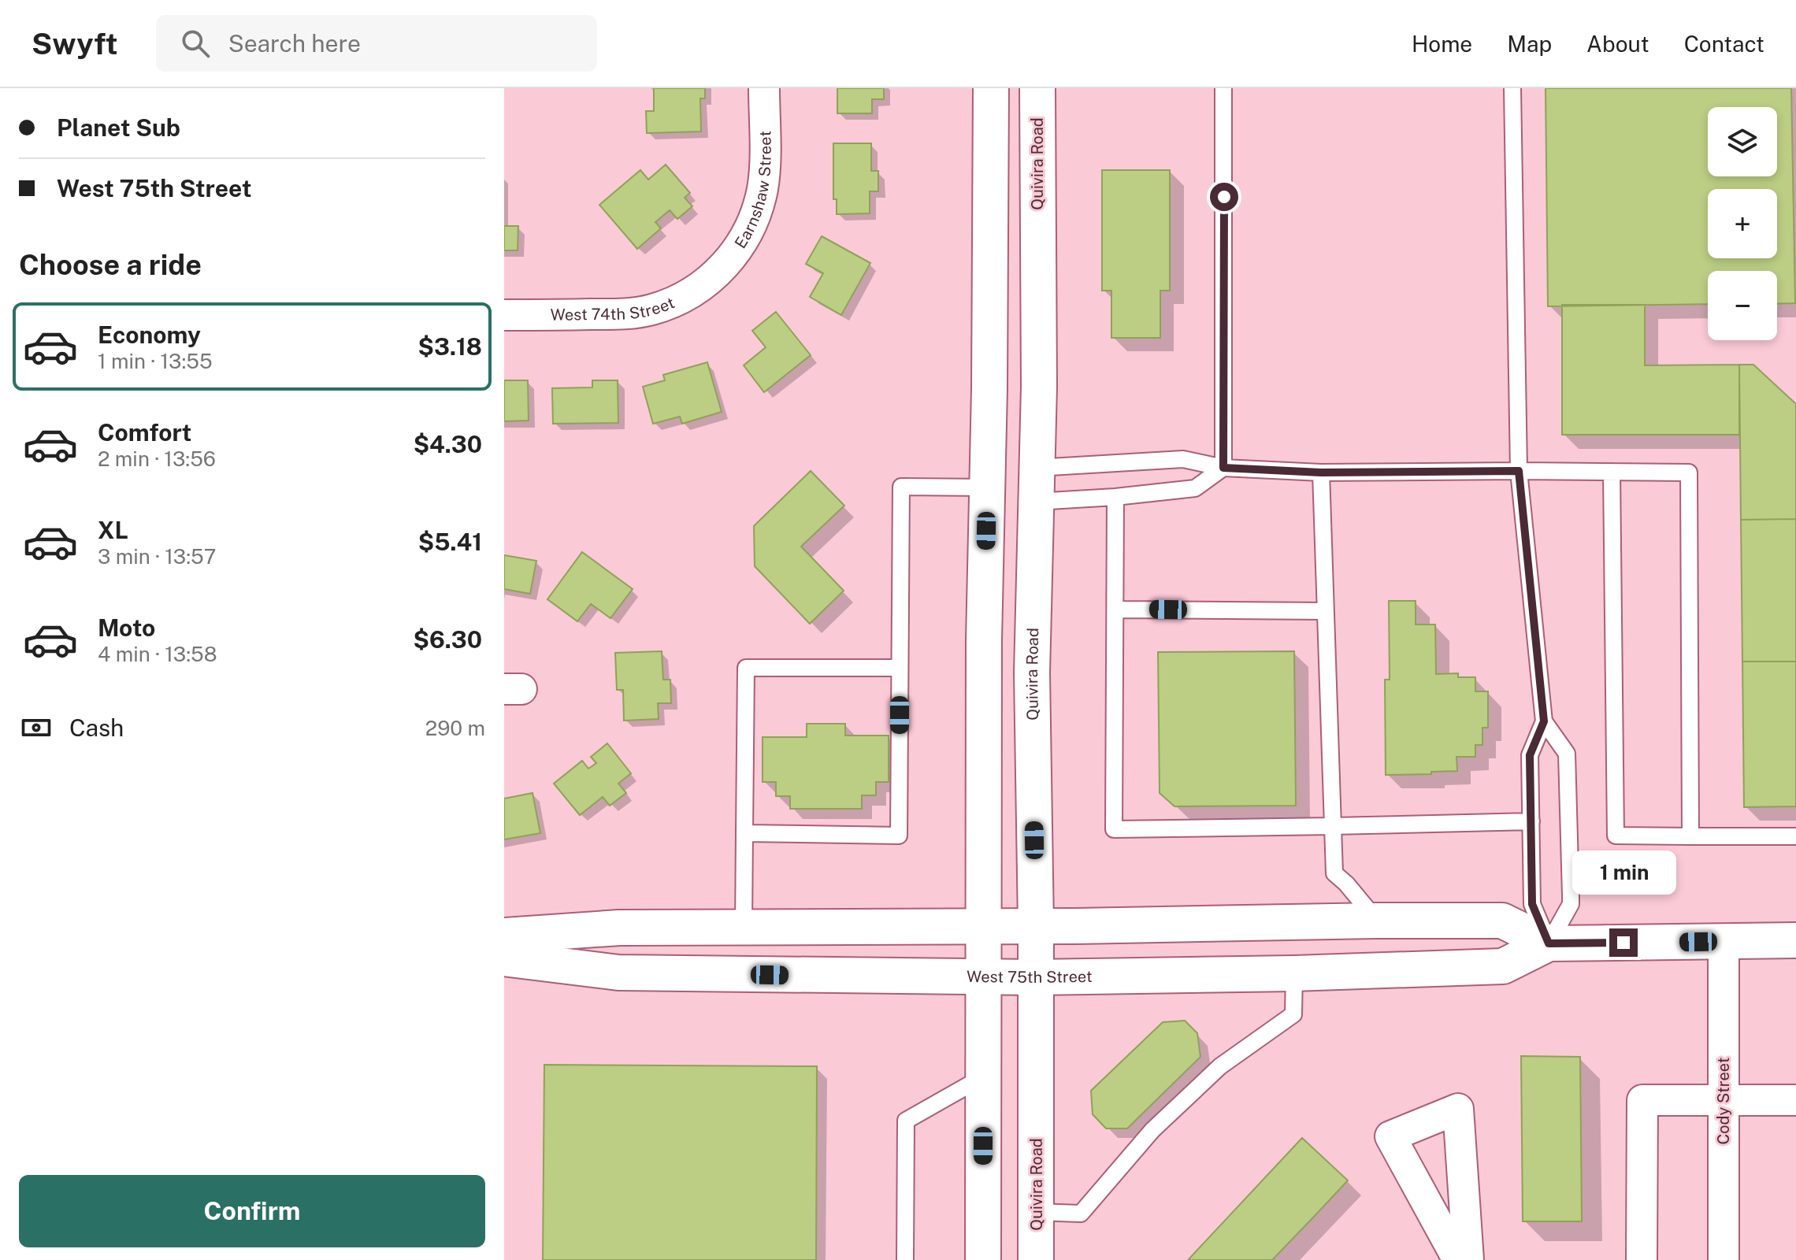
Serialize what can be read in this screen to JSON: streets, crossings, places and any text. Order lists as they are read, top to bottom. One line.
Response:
{"streets":{"main road":["Quivira Road","West 75th Street"],"street":["Earnshaw Street","West 74th Street","Cody Street"]},"crossings":[["Quivira Road","West 75th Street"],["Earnshaw Street","West 74th Street"],["West 75th Street","Cody Street"]],"page":{"header":"Swyft","search":"Search here","nav":["Home","Map","About","Contact"],"banner":["Planet Sub","West 75th Street"],"map_buttons":["+","−"],"heading":"Choose a ride","list":[{"name":"Economy","note":"1 min · 13:55","value":"$3.18"},{"name":"Comfort","note":"2 min · 13:56","value":"$4.30"},{"name":"XL","note":"3 min · 13:57","value":"$5.41"},{"name":"Moto","note":"4 min · 13:58","value":"$6.30"}],"pay":["Cash","290 m"],"bubble":"1 min","buttons":"Confirm"}}
